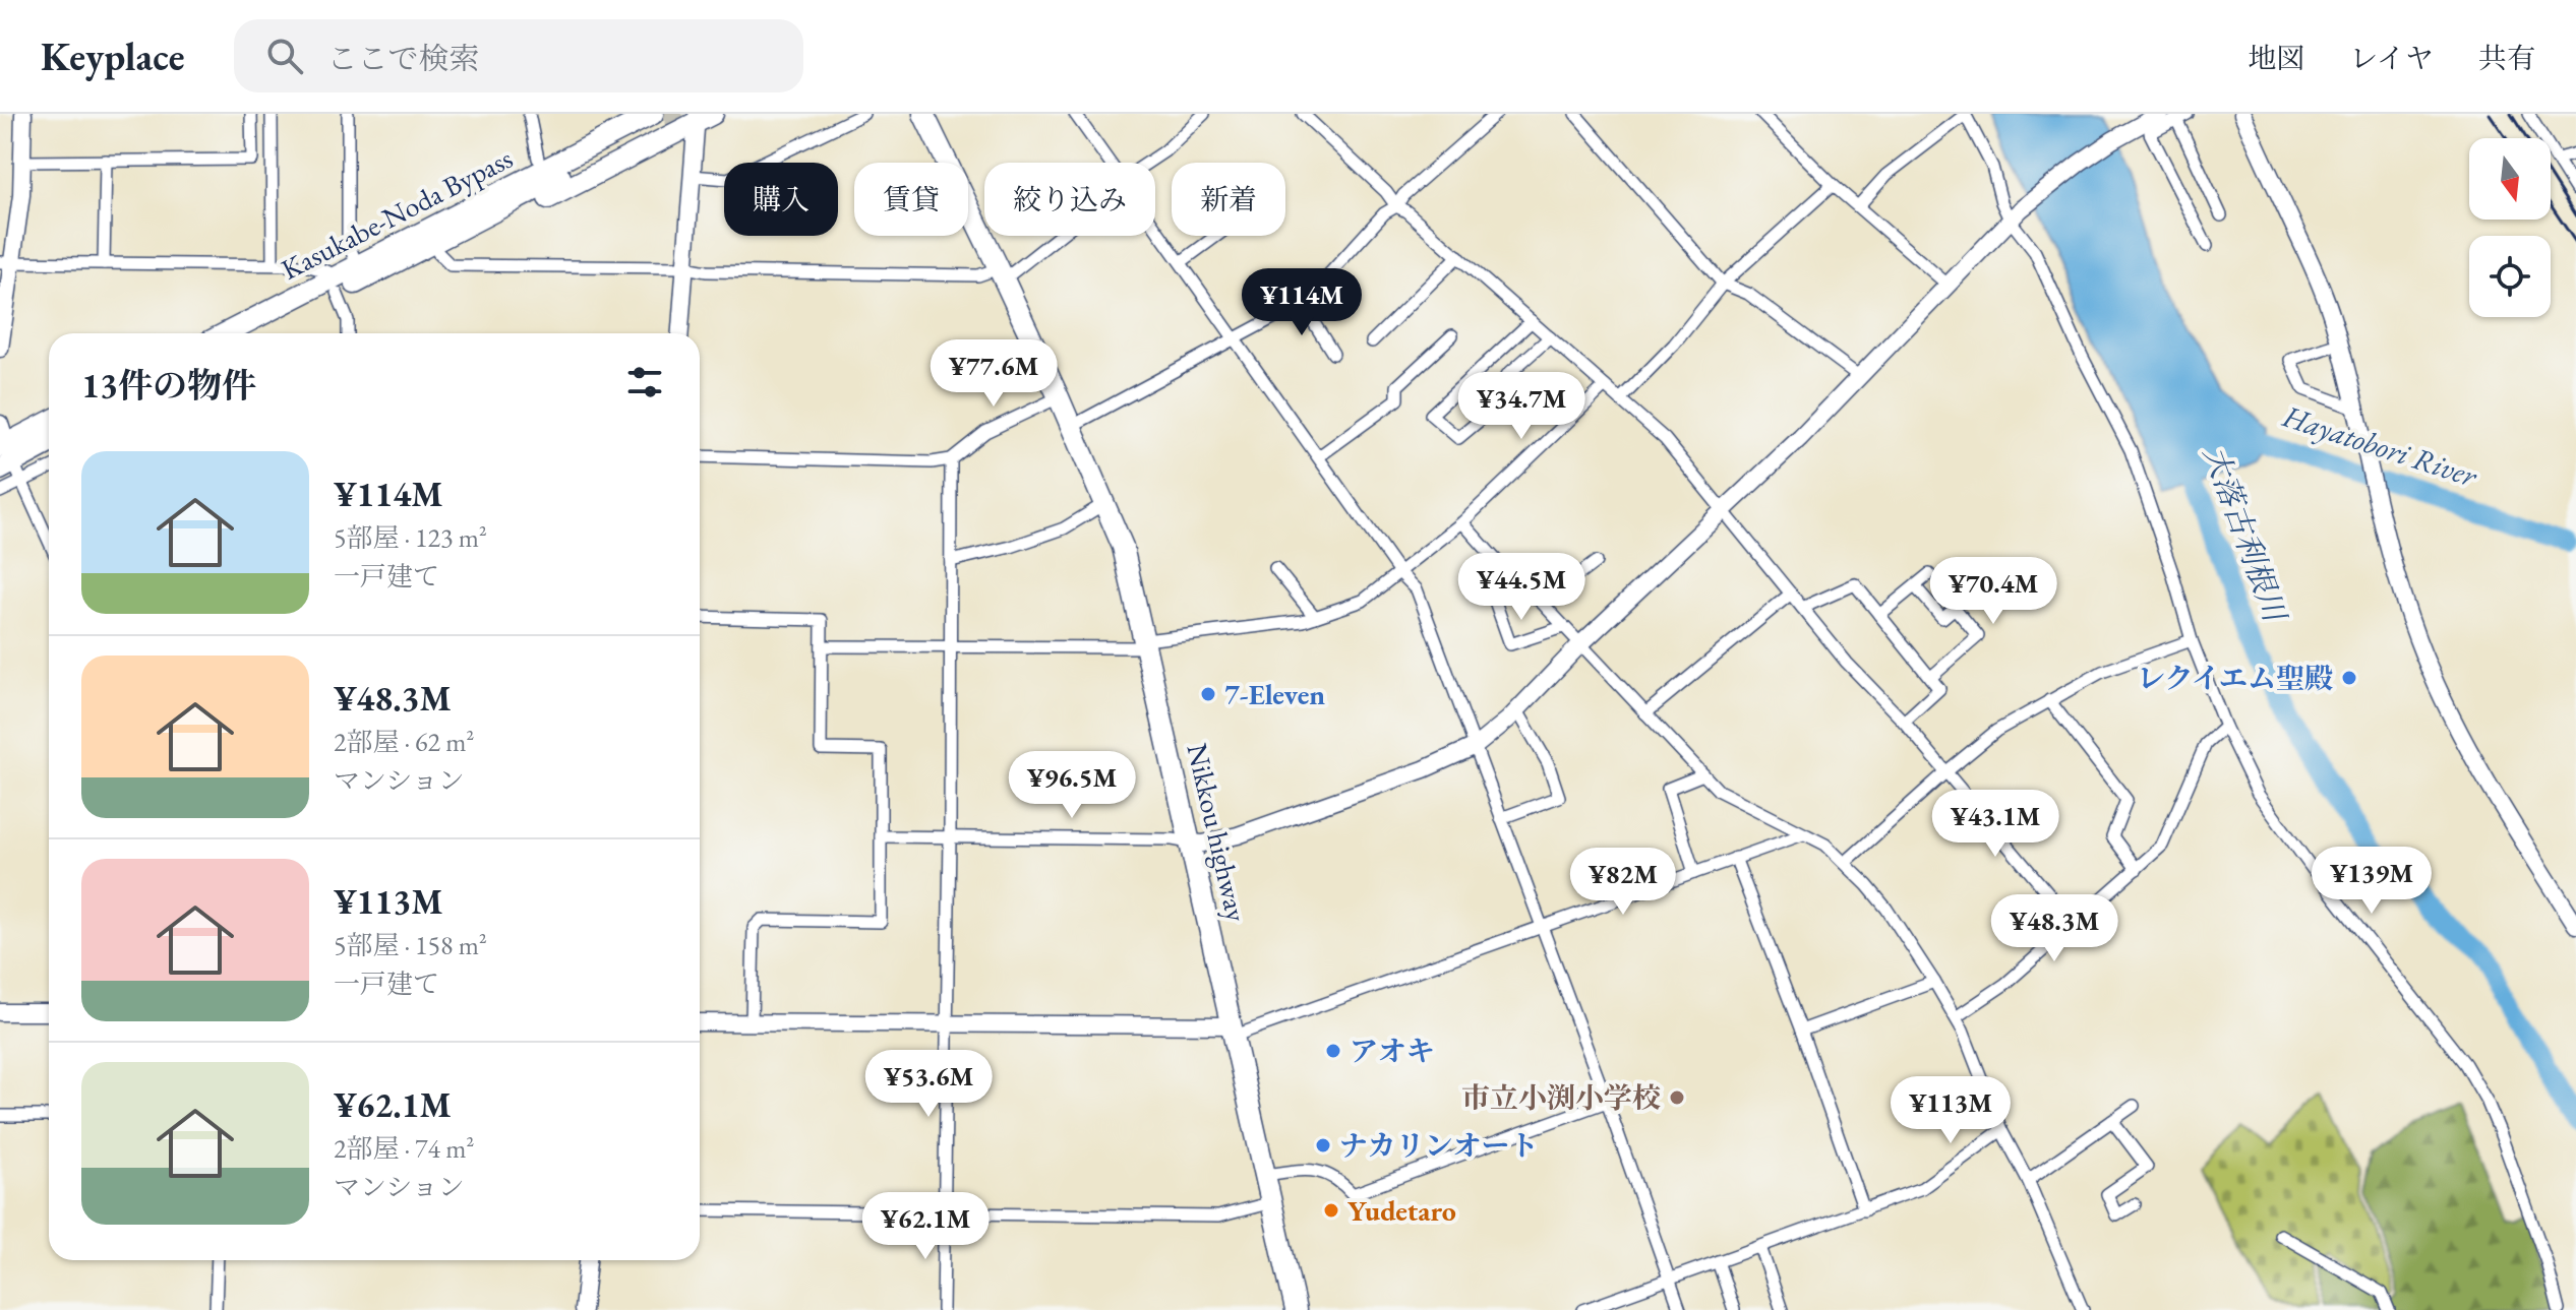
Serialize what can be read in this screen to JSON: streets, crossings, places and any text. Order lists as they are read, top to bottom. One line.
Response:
{"streets":{"highway":["Kasukabe-Noda Bypass","Nikkou highway"]},"water":["Hayatobori River","大落古利根川"],"places":["レクイエム聖殿","7-Eleven","アオキ","市立小渕小学校","ナカリンオート","Yudetaro"],"north":"bottom","page":{"header":"Keyplace","search":"ここで検索","nav":["地図","レイヤ","共有"],"chip":["購入","賃貸","絞り込み","新着"],"price":["¥114M","¥77.6M","¥34.7M","¥44.5M","¥70.4M","¥96.5M","¥43.1M","¥139M","¥82M","¥48.3M","¥53.6M","¥113M","¥62.1M"],"heading":"13件の物件","list":[{"name":"¥114M","note":"5部屋 · 123 m² · 一戸建て"},{"name":"¥48.3M","note":"2部屋 · 62 m² · マンション"},{"name":"¥113M","note":"5部屋 · 158 m² · 一戸建て"},{"name":"¥62.1M","note":"2部屋 · 74 m² · マンション"}]}}
